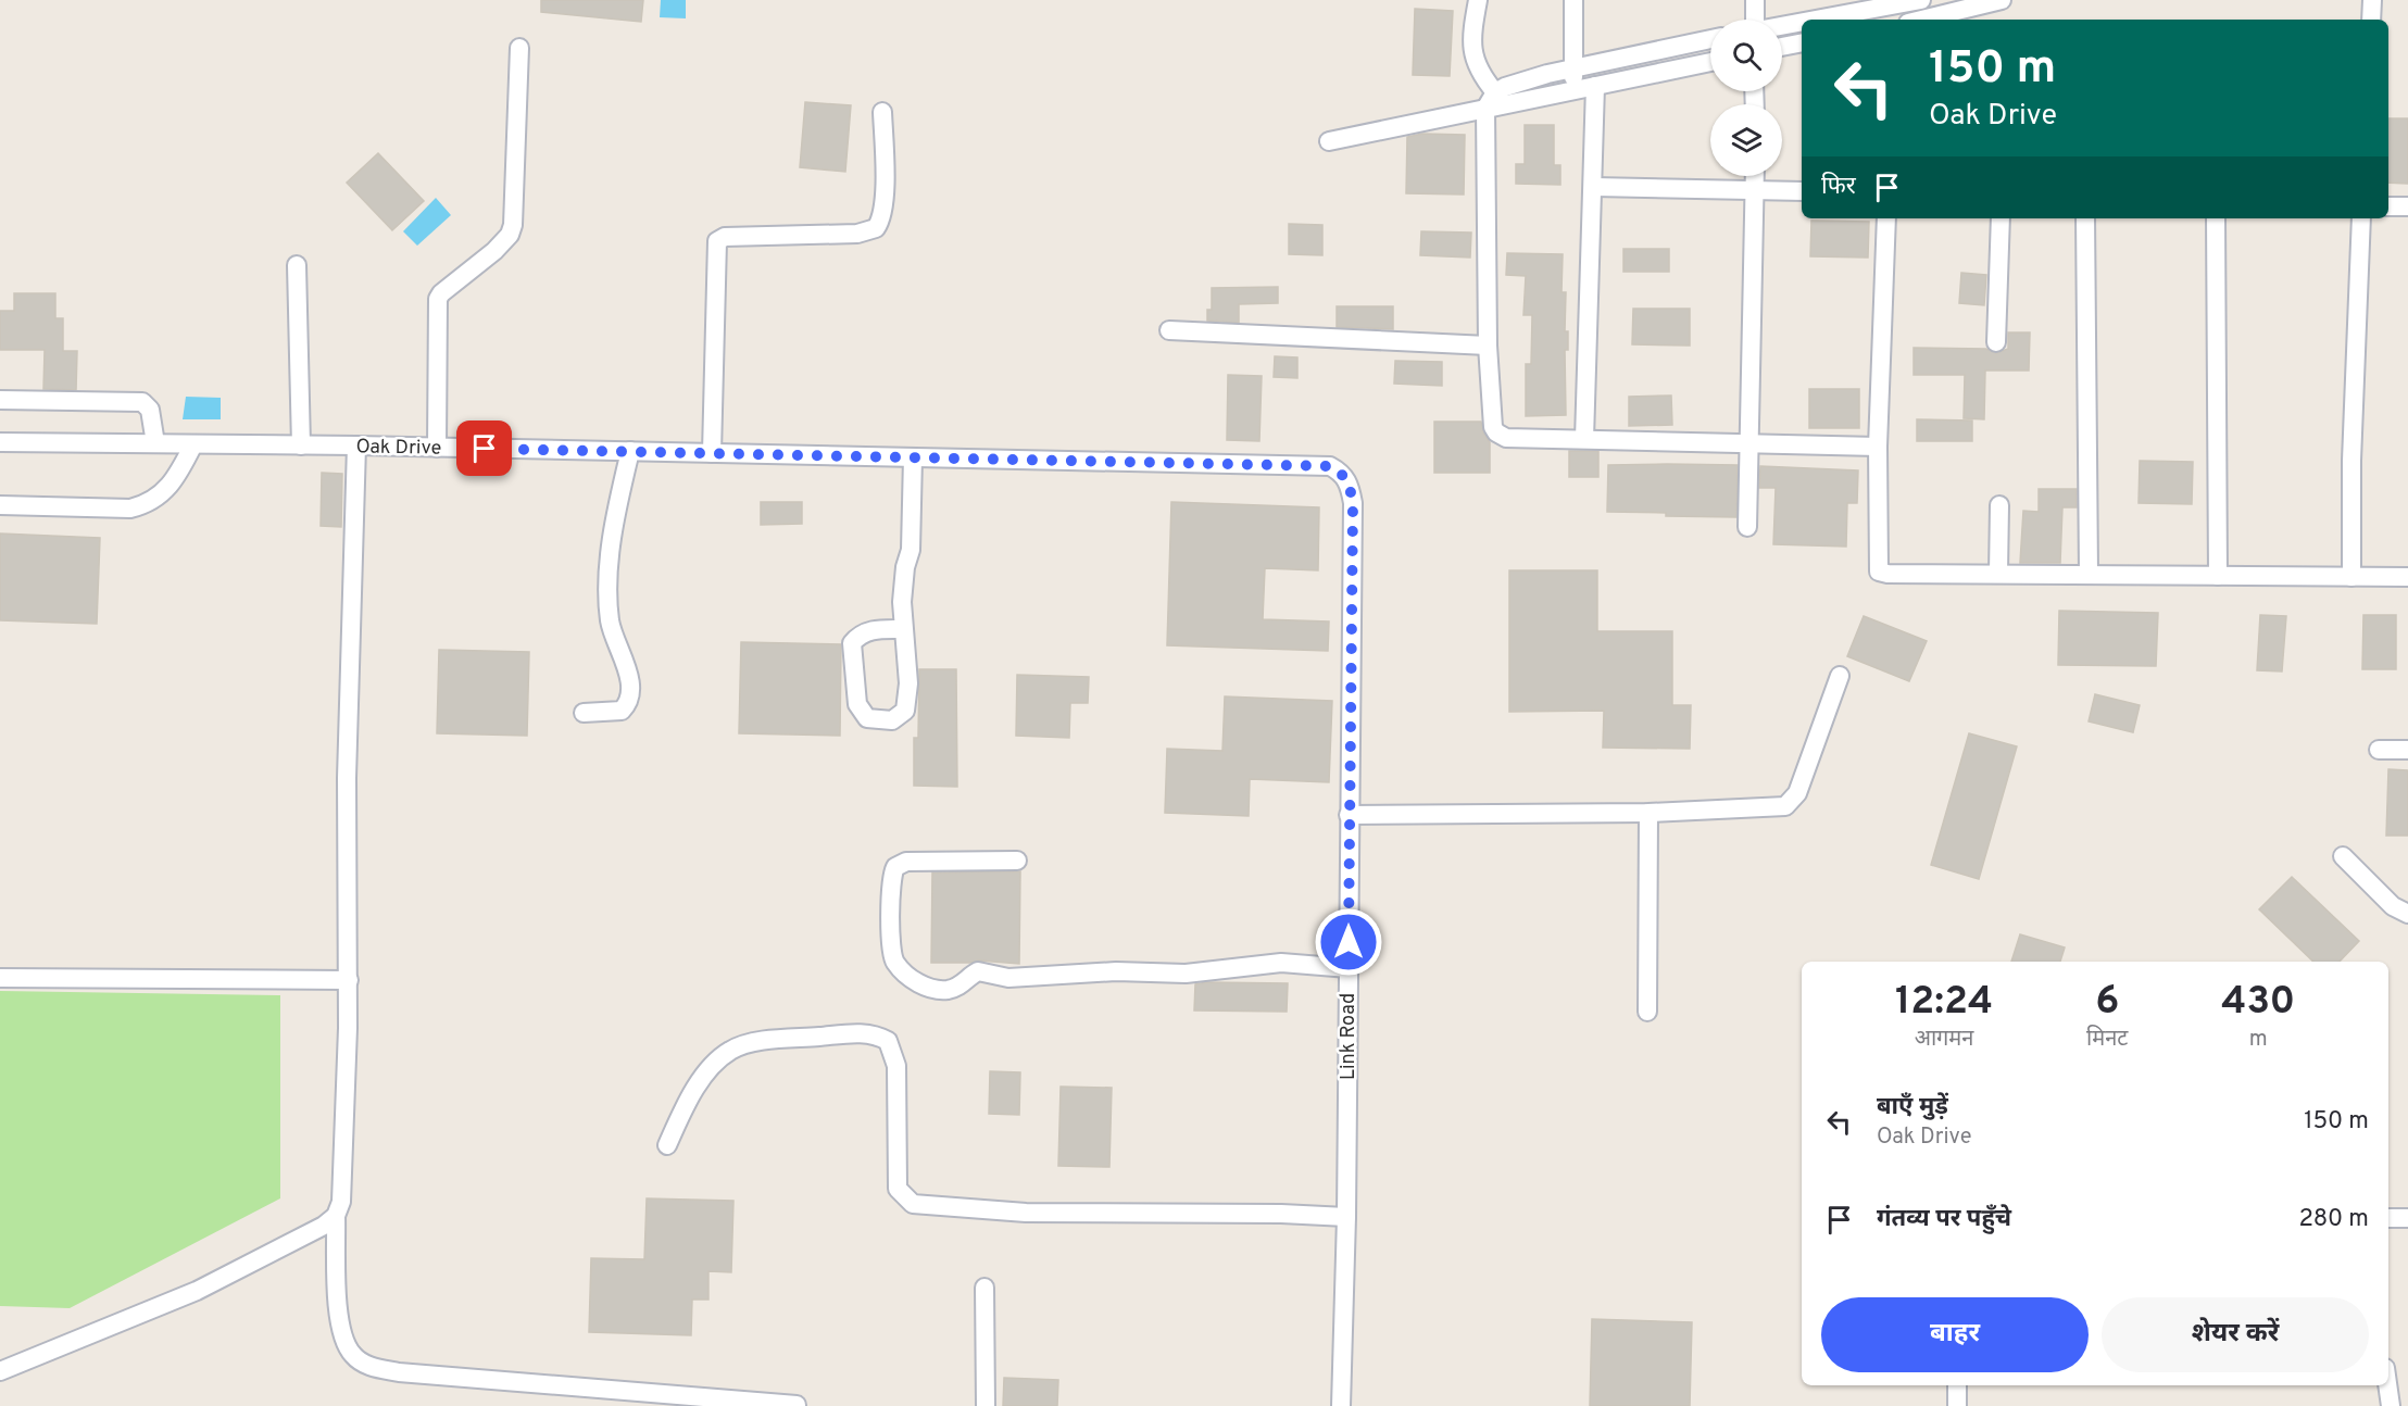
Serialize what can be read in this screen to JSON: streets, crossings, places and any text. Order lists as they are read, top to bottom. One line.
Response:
{"streets":{"street":["Oak Drive","Link Road"]},"crossings":[["Oak Drive","Link Road"]],"page":{"turn":["150 m","Oak Drive"],"then":"फिर","eta":["12:24","आगमन","6","मिनट","430","m"],"list":[{"name":"बाएँ मुड़ें","note":"Oak Drive","value":"150 m"},{"name":"गंतव्य पर पहुँचे","value":"280 m"}],"buttons":["बाहर","शेयर करें"]}}
